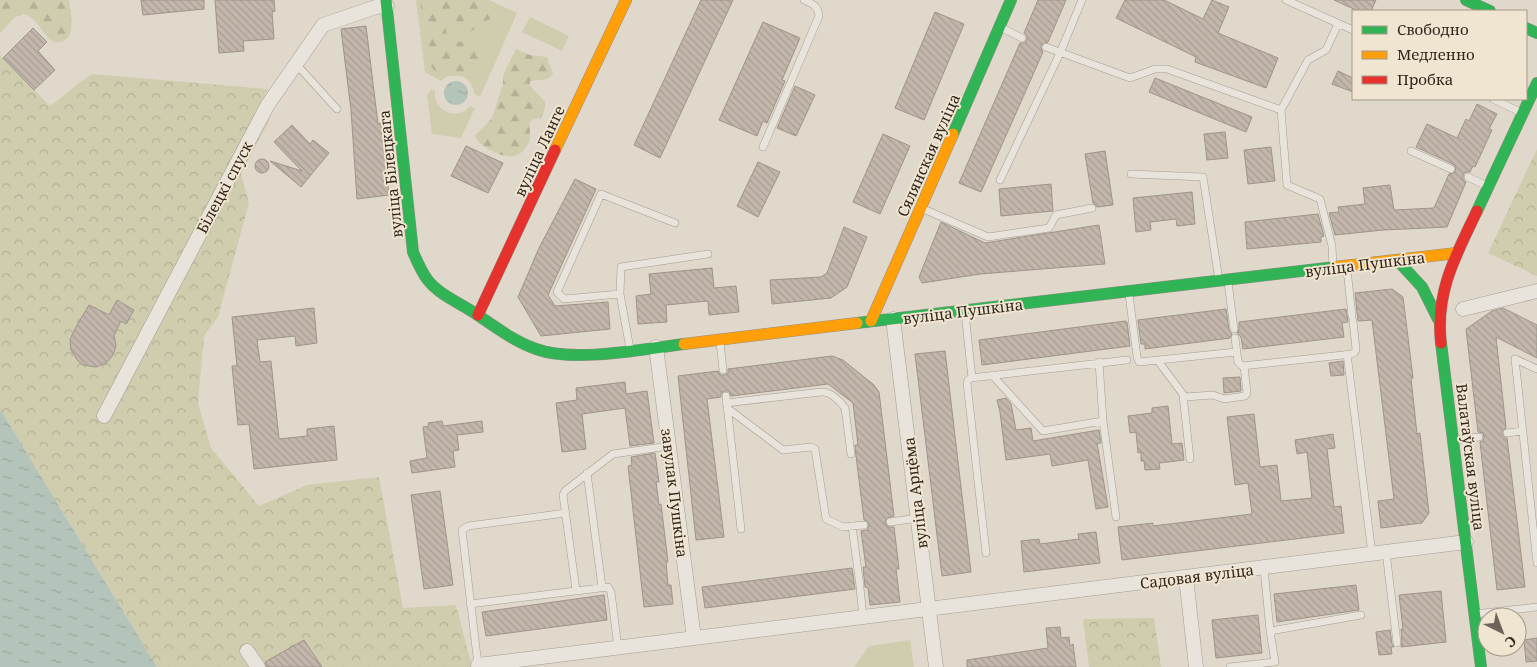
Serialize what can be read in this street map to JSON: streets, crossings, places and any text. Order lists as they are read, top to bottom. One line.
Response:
{"streets":{"street":["вуліца Ланге","Сялянская вуліца","вуліца Білецкага","Білецкі спуск","вуліца Пушкіна","Валатаўская вуліца","завулак Пушкіна","вуліца Арцёма","Садовая вуліца"]},"crossings":[["вуліца Ланге","вуліца Білецкага"],["вуліца Ланге","вуліца Пушкіна"],["Сялянская вуліца","вуліца Пушкіна"],["вуліца Білецкага","Білецкі спуск"],["вуліца Білецкага","вуліца Пушкіна"],["вуліца Пушкіна","Валатаўская вуліца"],["вуліца Пушкіна","завулак Пушкіна"],["вуліца Пушкіна","вуліца Арцёма"],["Валатаўская вуліца","Садовая вуліца"],["вуліца Арцёма","Садовая вуліца"]],"legend":["Свободно","Медленно","Пробка"],"north":"bottom right"}
